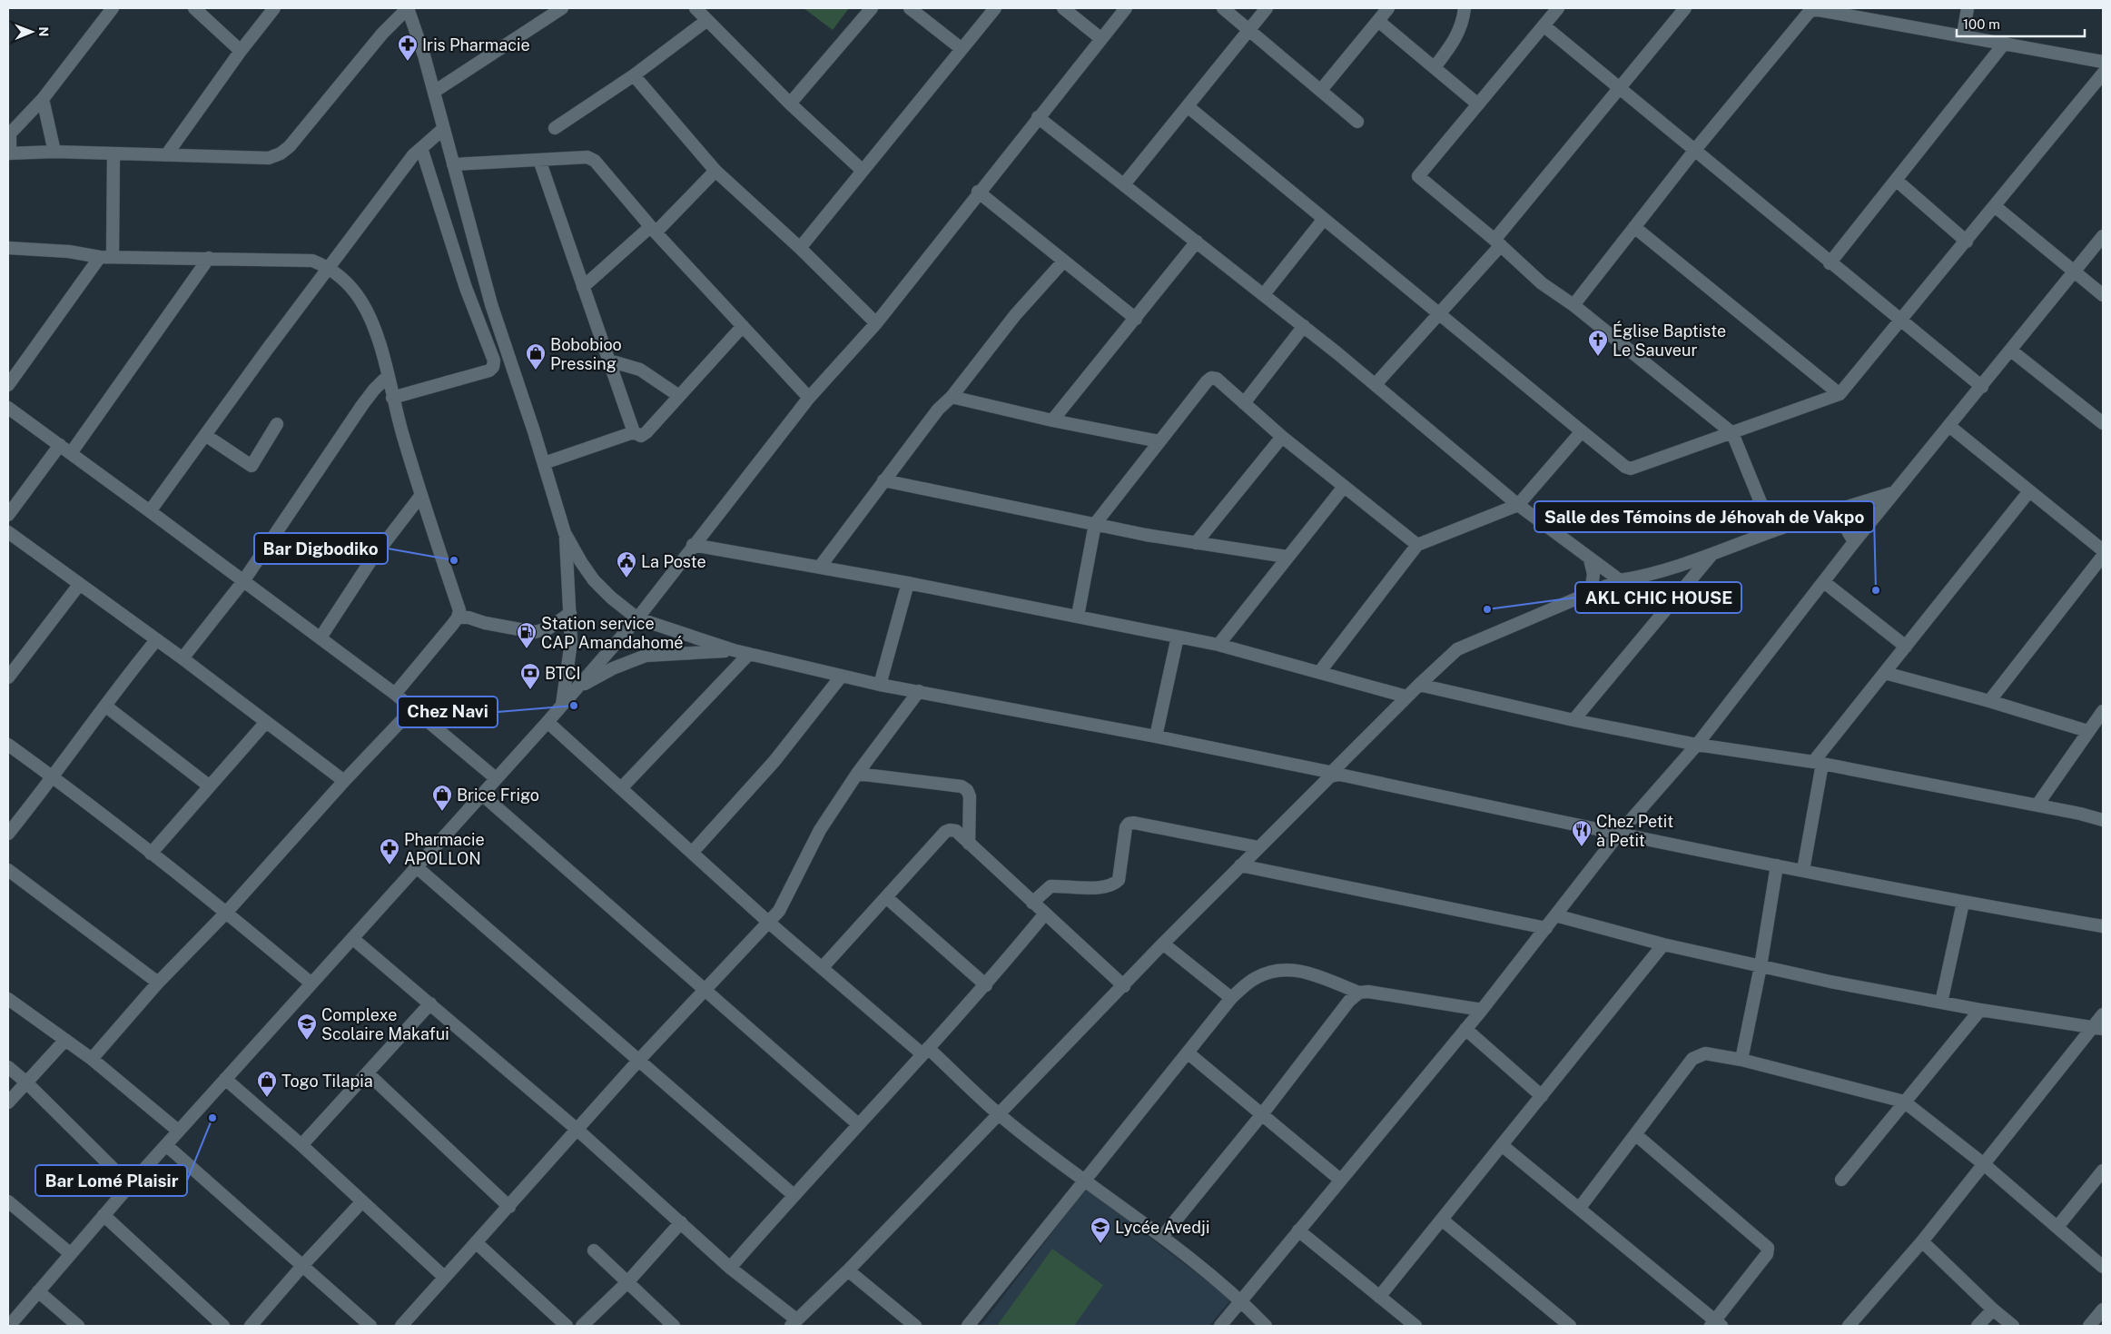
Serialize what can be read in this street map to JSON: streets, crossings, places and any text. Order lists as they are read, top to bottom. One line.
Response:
{"places":{"pharmacy":["Iris Pharmacie","Pharmacie APOLLON"],"church":["Église Baptiste Le Sauveur"],"shop":["Bobobioo Pressing","Brice Frigo","Togo Tilapia"],"other":["Bar Digbodiko","Salle des Témoins de Jéhovah de Vakpo","AKL CHIC HOUSE","Chez Navi","Bar Lomé Plaisir"],"public building":["La Poste"],"fuel station":["Station service CAP Amandahomé"],"bank":["BTCI"],"restaurant":["Chez Petit à Petit"],"school or university":["Complexe Scolaire Makafui","Lycée Avedji"]},"scale_bar":"100 m","north":"right"}
